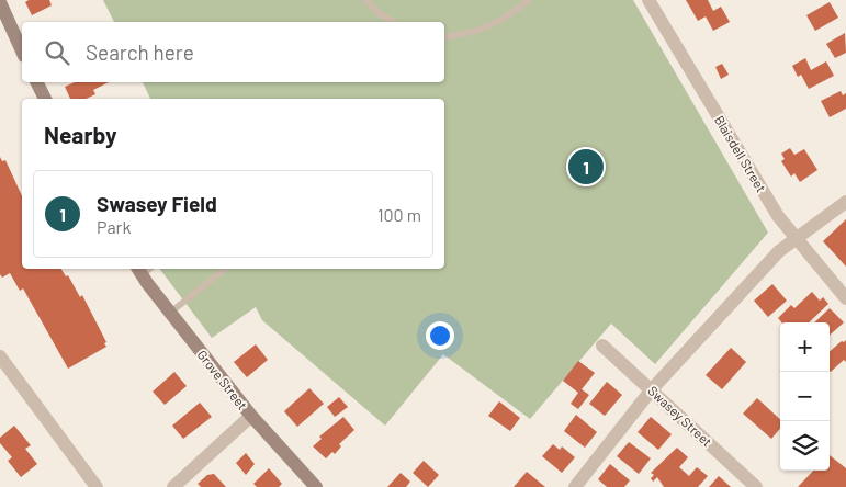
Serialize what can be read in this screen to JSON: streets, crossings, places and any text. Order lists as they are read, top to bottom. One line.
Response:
{"streets":{"street":["Blaisdell Street","Grove Street","Swasey Street"]},"page":{"search":"Search here","heading":"Nearby","pins":"1","list":[{"mark":"1","name":"Swasey Field","note":"Park","value":"100 m"}],"map_buttons":["+","−"]}}
